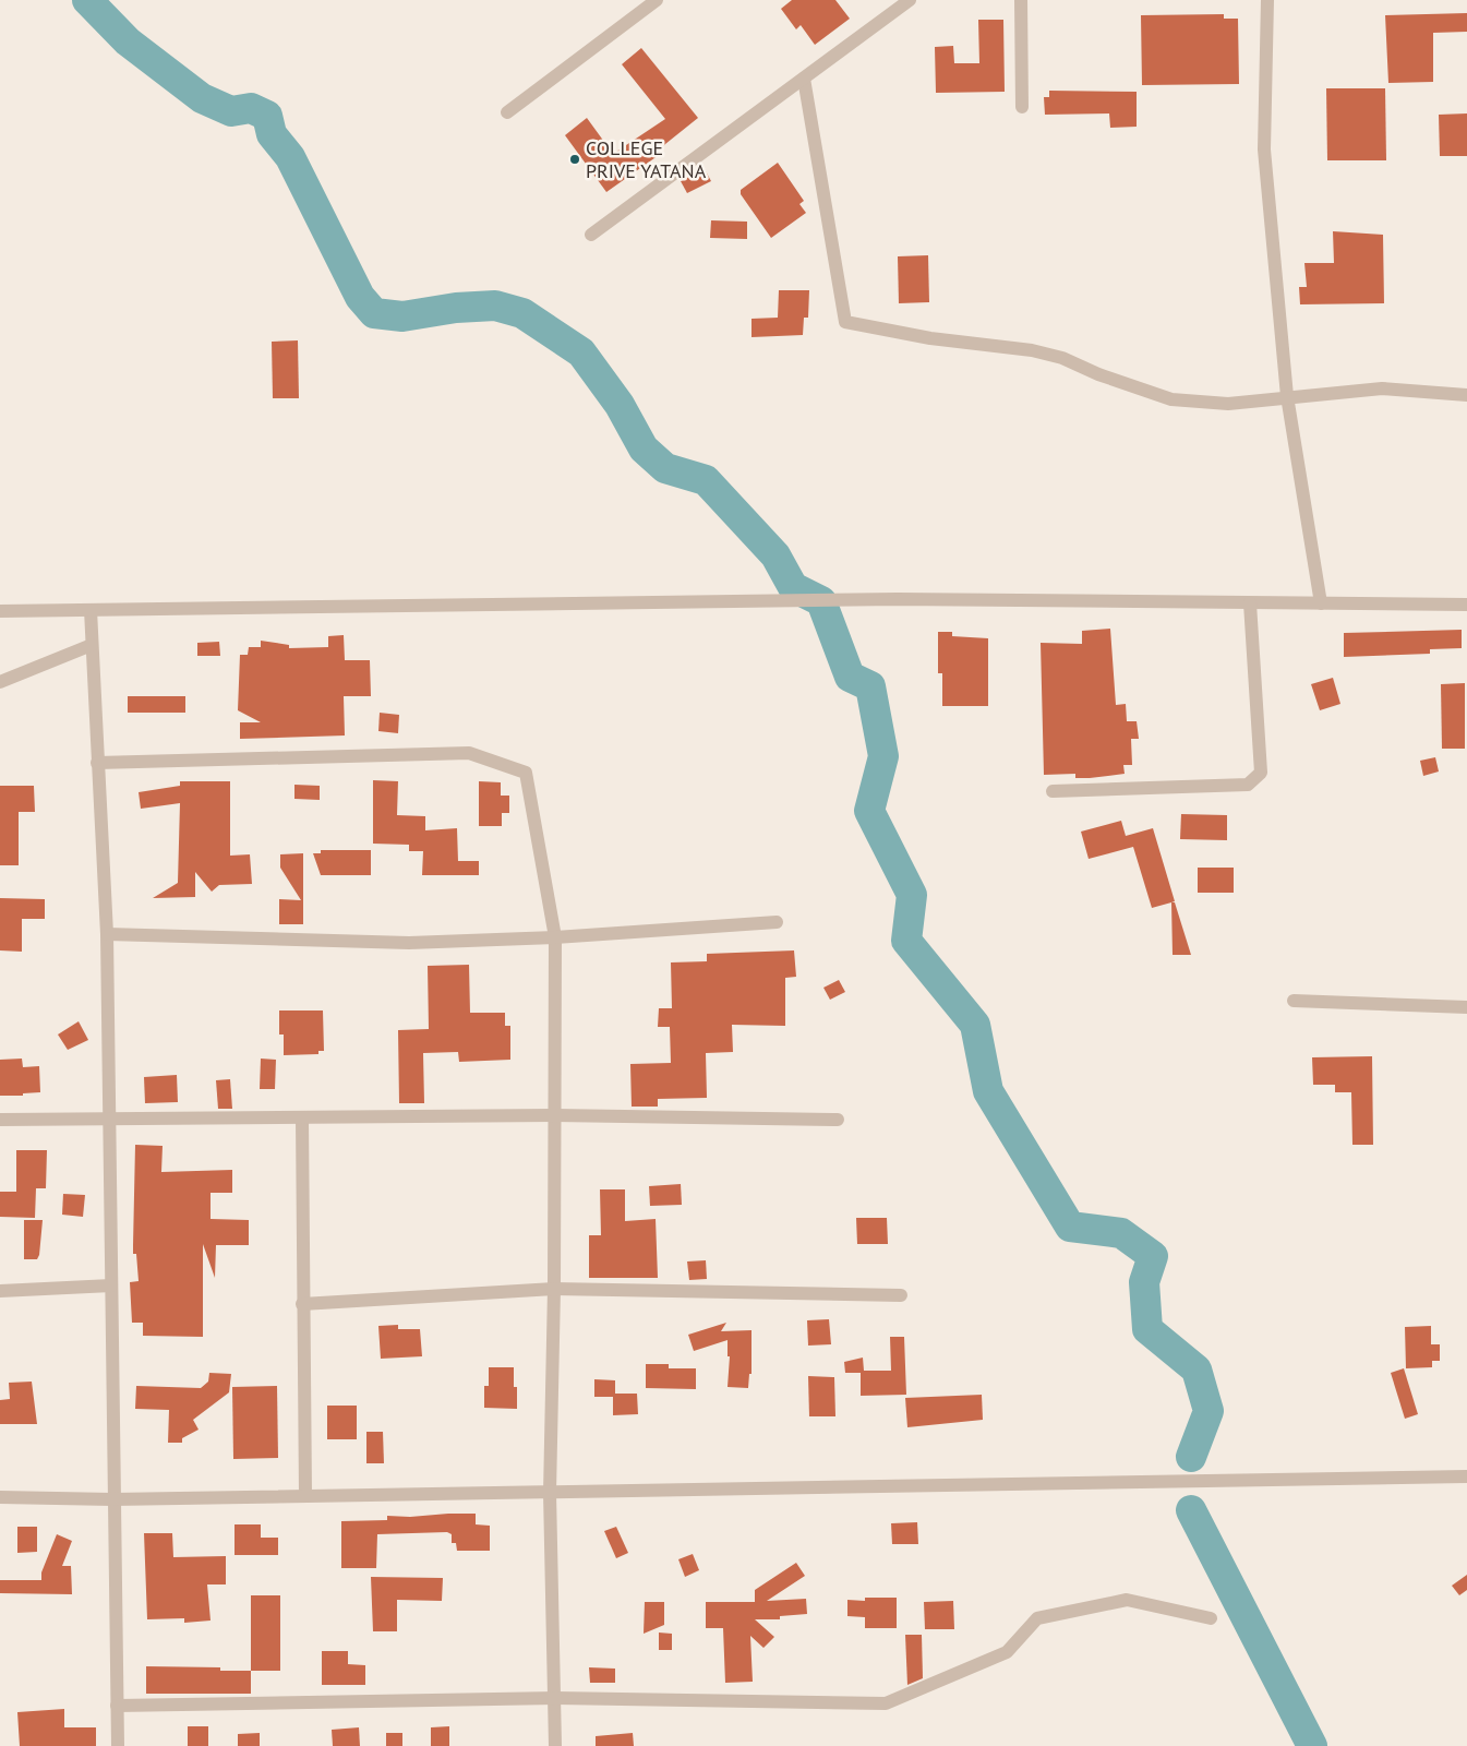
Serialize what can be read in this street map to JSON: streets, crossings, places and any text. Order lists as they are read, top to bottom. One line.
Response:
{"places":["COLLEGE PRIVE YATANA"]}
